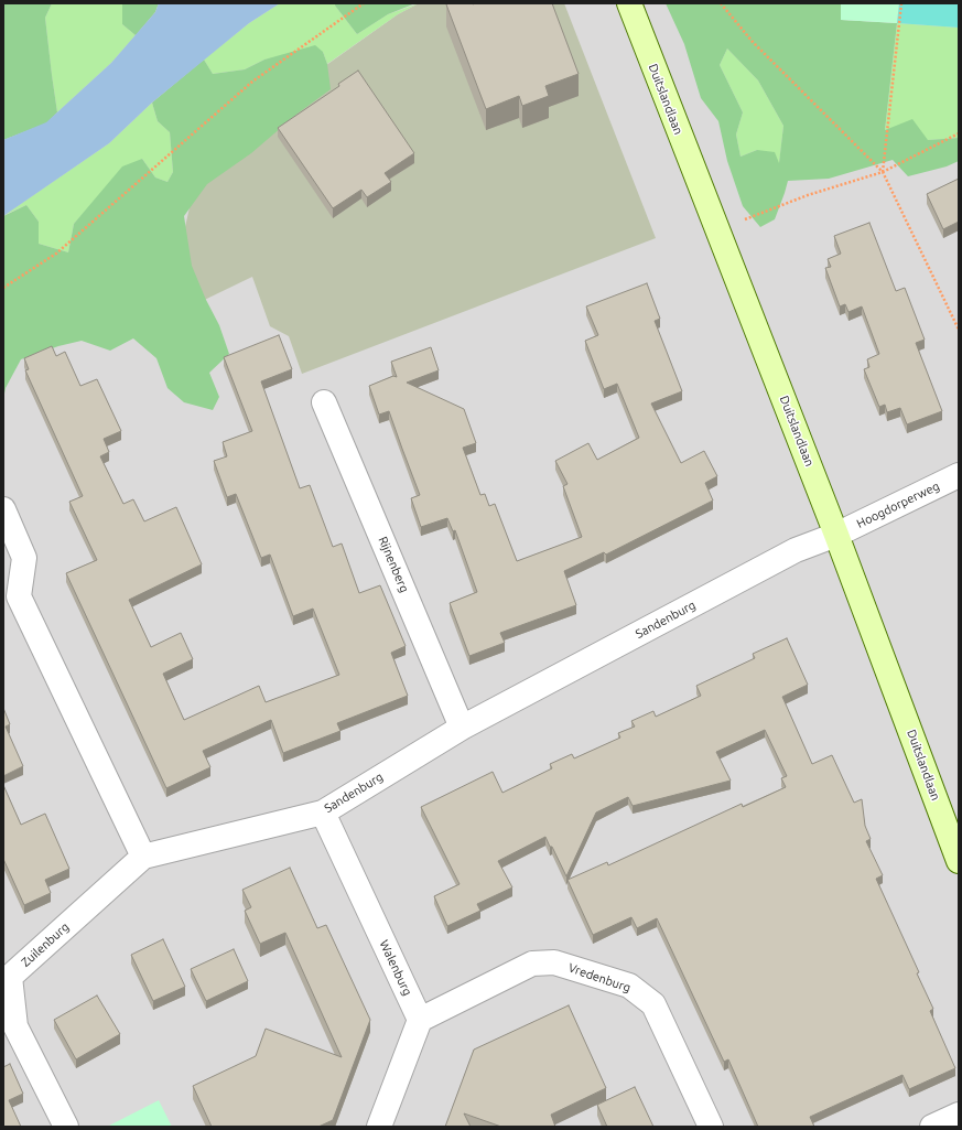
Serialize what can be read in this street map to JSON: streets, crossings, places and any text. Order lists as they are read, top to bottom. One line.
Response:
{"streets":{"main road":["Duitslandlaan"],"street":["Hoogdorperweg","Rijnenberg","Sandenburg","Zuilenburg","Walenburg","Vredenburg"]},"crossings":[["Duitslandlaan","Hoogdorperweg"],["Duitslandlaan","Sandenburg"],["Hoogdorperweg","Sandenburg"],["Rijnenberg","Sandenburg"],["Sandenburg","Zuilenburg"],["Sandenburg","Walenburg"],["Walenburg","Vredenburg"]]}
